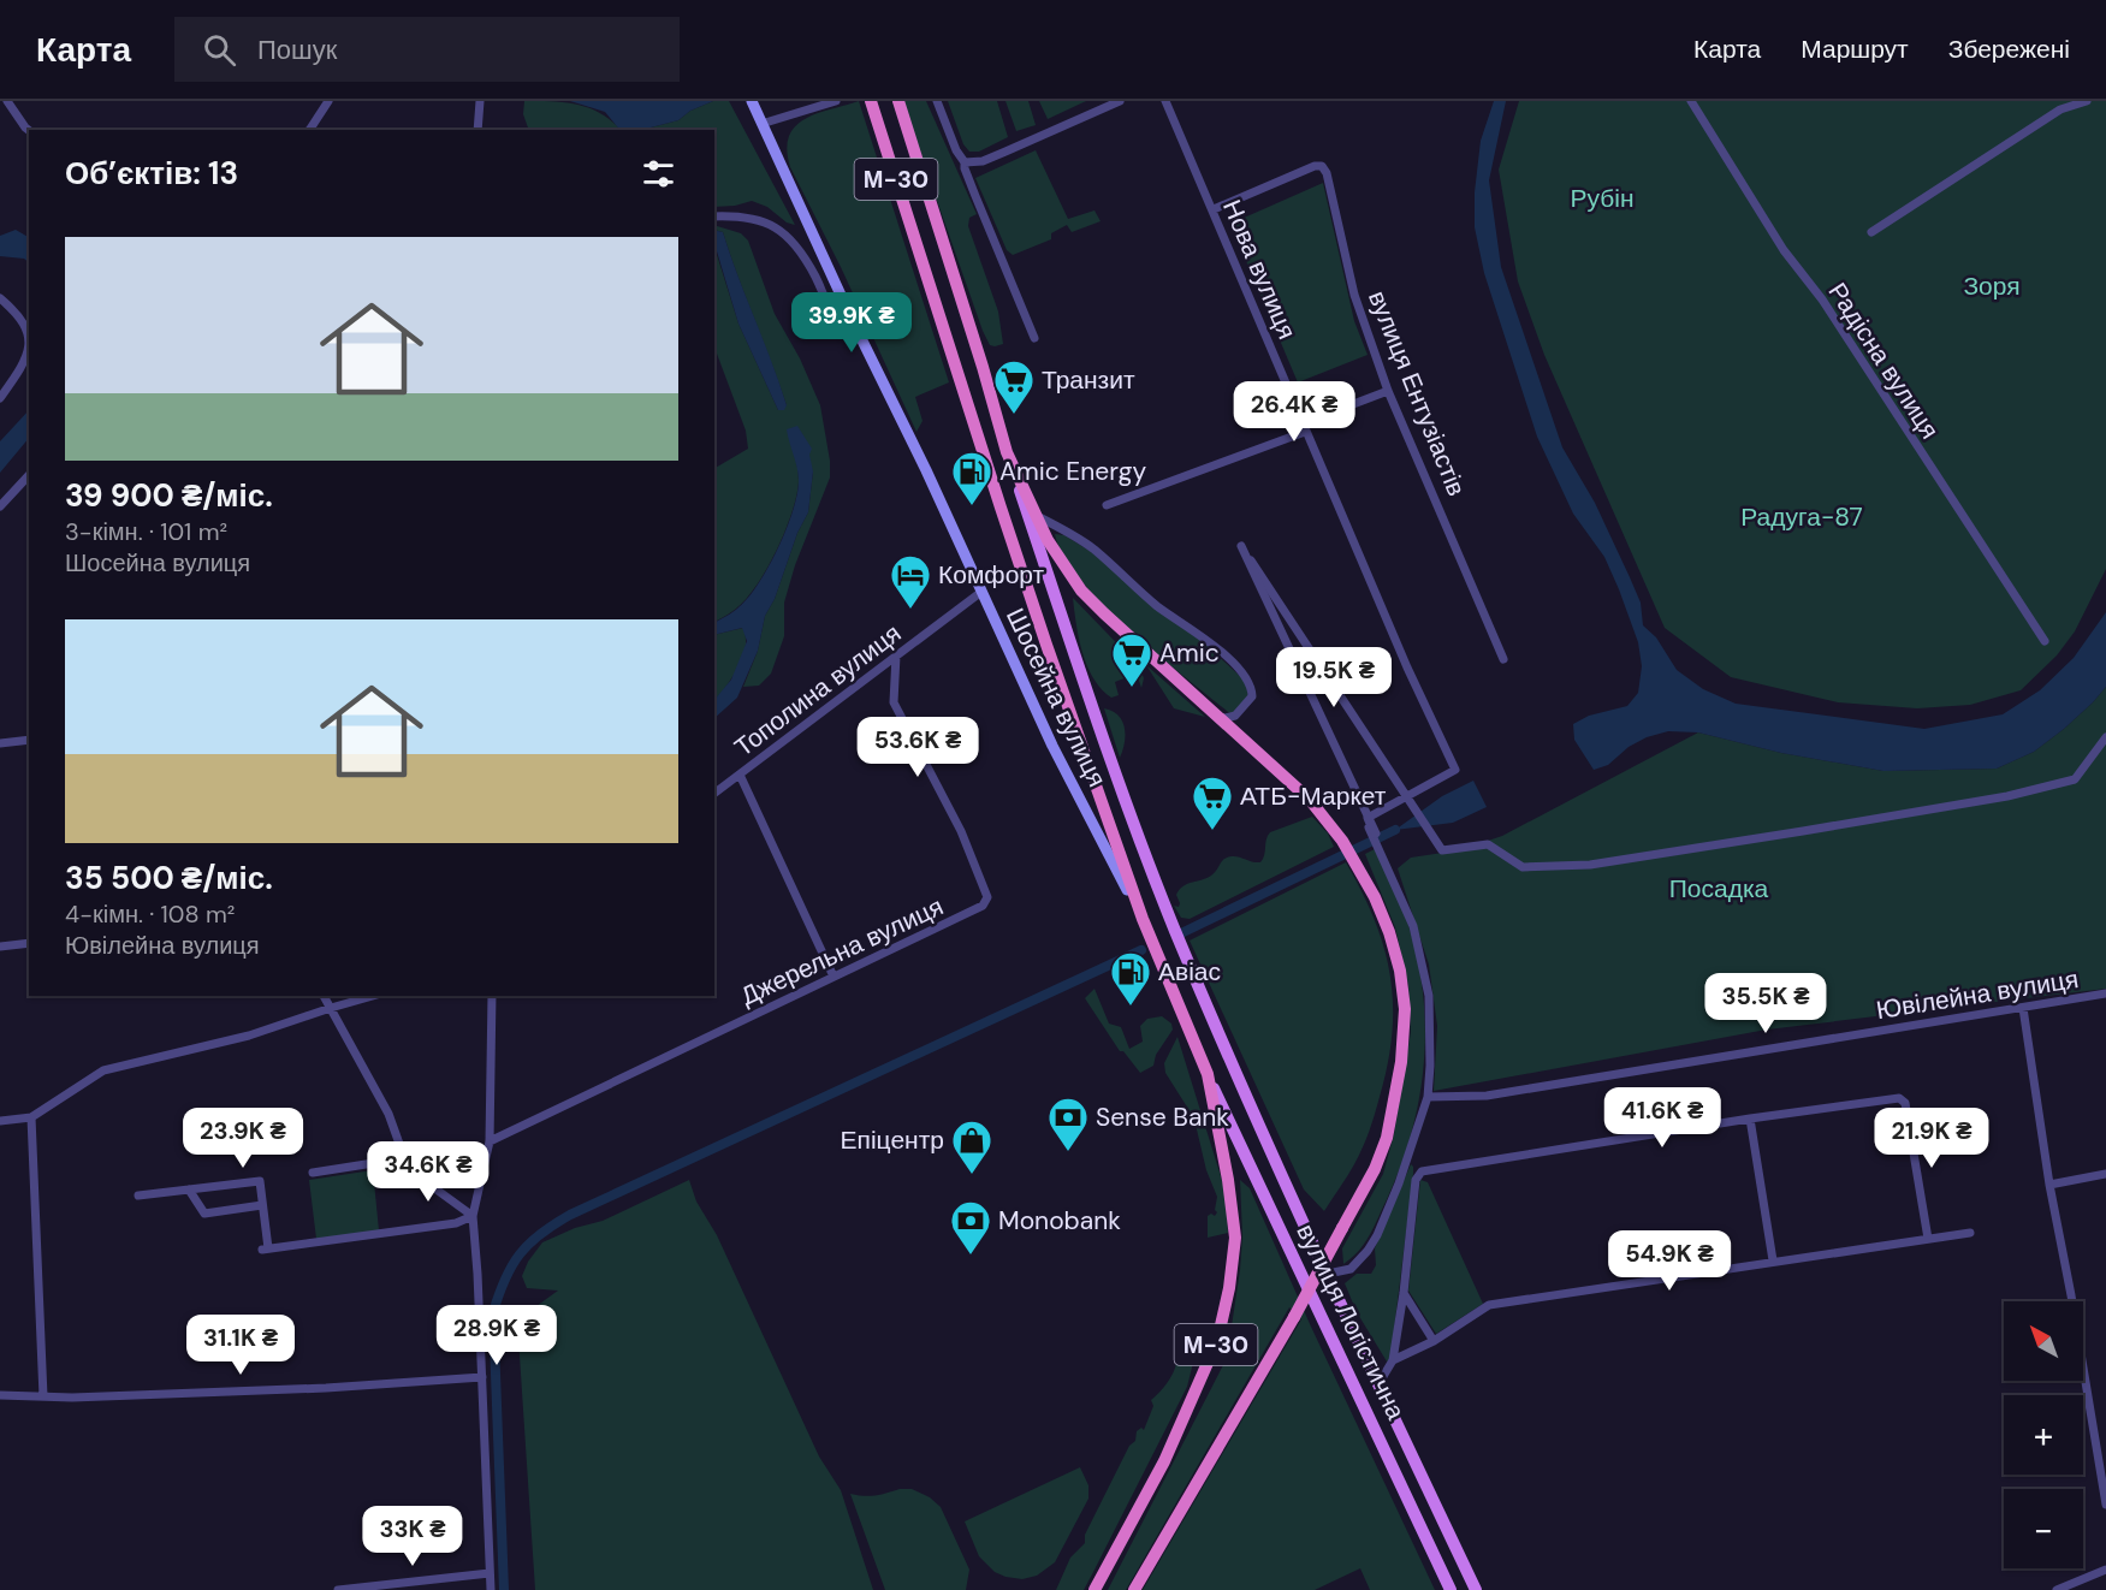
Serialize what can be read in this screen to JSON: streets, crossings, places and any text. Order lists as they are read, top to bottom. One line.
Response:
{"streets":{"highway":["М-30"],"main road":["Шосейна вулиця","вулиця Логістична"],"street":["Нова вулиця","Радісна вулиця","вулиця Ентузіастів","Тополина вулиця","Джерельна вулиця","Ювілейна вулиця"]},"crossings":[["М-30","Шосейна вулиця"],["М-30","вулиця Логістична"],["Нова вулиця","вулиця Ентузіастів"],["Тополина вулиця","Шосейна вулиця"],["Тополина вулиця","Джерельна вулиця"]],"parks":["Рубін","Зоря","Радуга-87","Посадка"],"places":{"supermarket":["Транзит","Amic","АТБ-Маркет"],"fuel station":["Amic Energy","Авіас"],"hotel":["Комфорт"],"bank":["Sense Bank","Monobank"],"shop":["Епіцентр"]},"north":"top left","page":{"header":"Карта","search":"Пошук","nav":["Карта","Маршрут","Збережені"],"heading":"Об’єктів: 13","list":[{"name":"39 900 ₴/міс.","note":"3-кімн. · 101 m² · Шосейна вулиця"},{"name":"35 500 ₴/міс.","note":"4-кімн. · 108 m² · Ювілейна вулиця"}],"price":["39.9K ₴","26.4K ₴","19.5K ₴","53.6K ₴","35.5K ₴","41.6K ₴","23.9K ₴","21.9K ₴","34.6K ₴","54.9K ₴","28.9K ₴","31.1K ₴","33K ₴"],"map_buttons":["+","−"]}}
